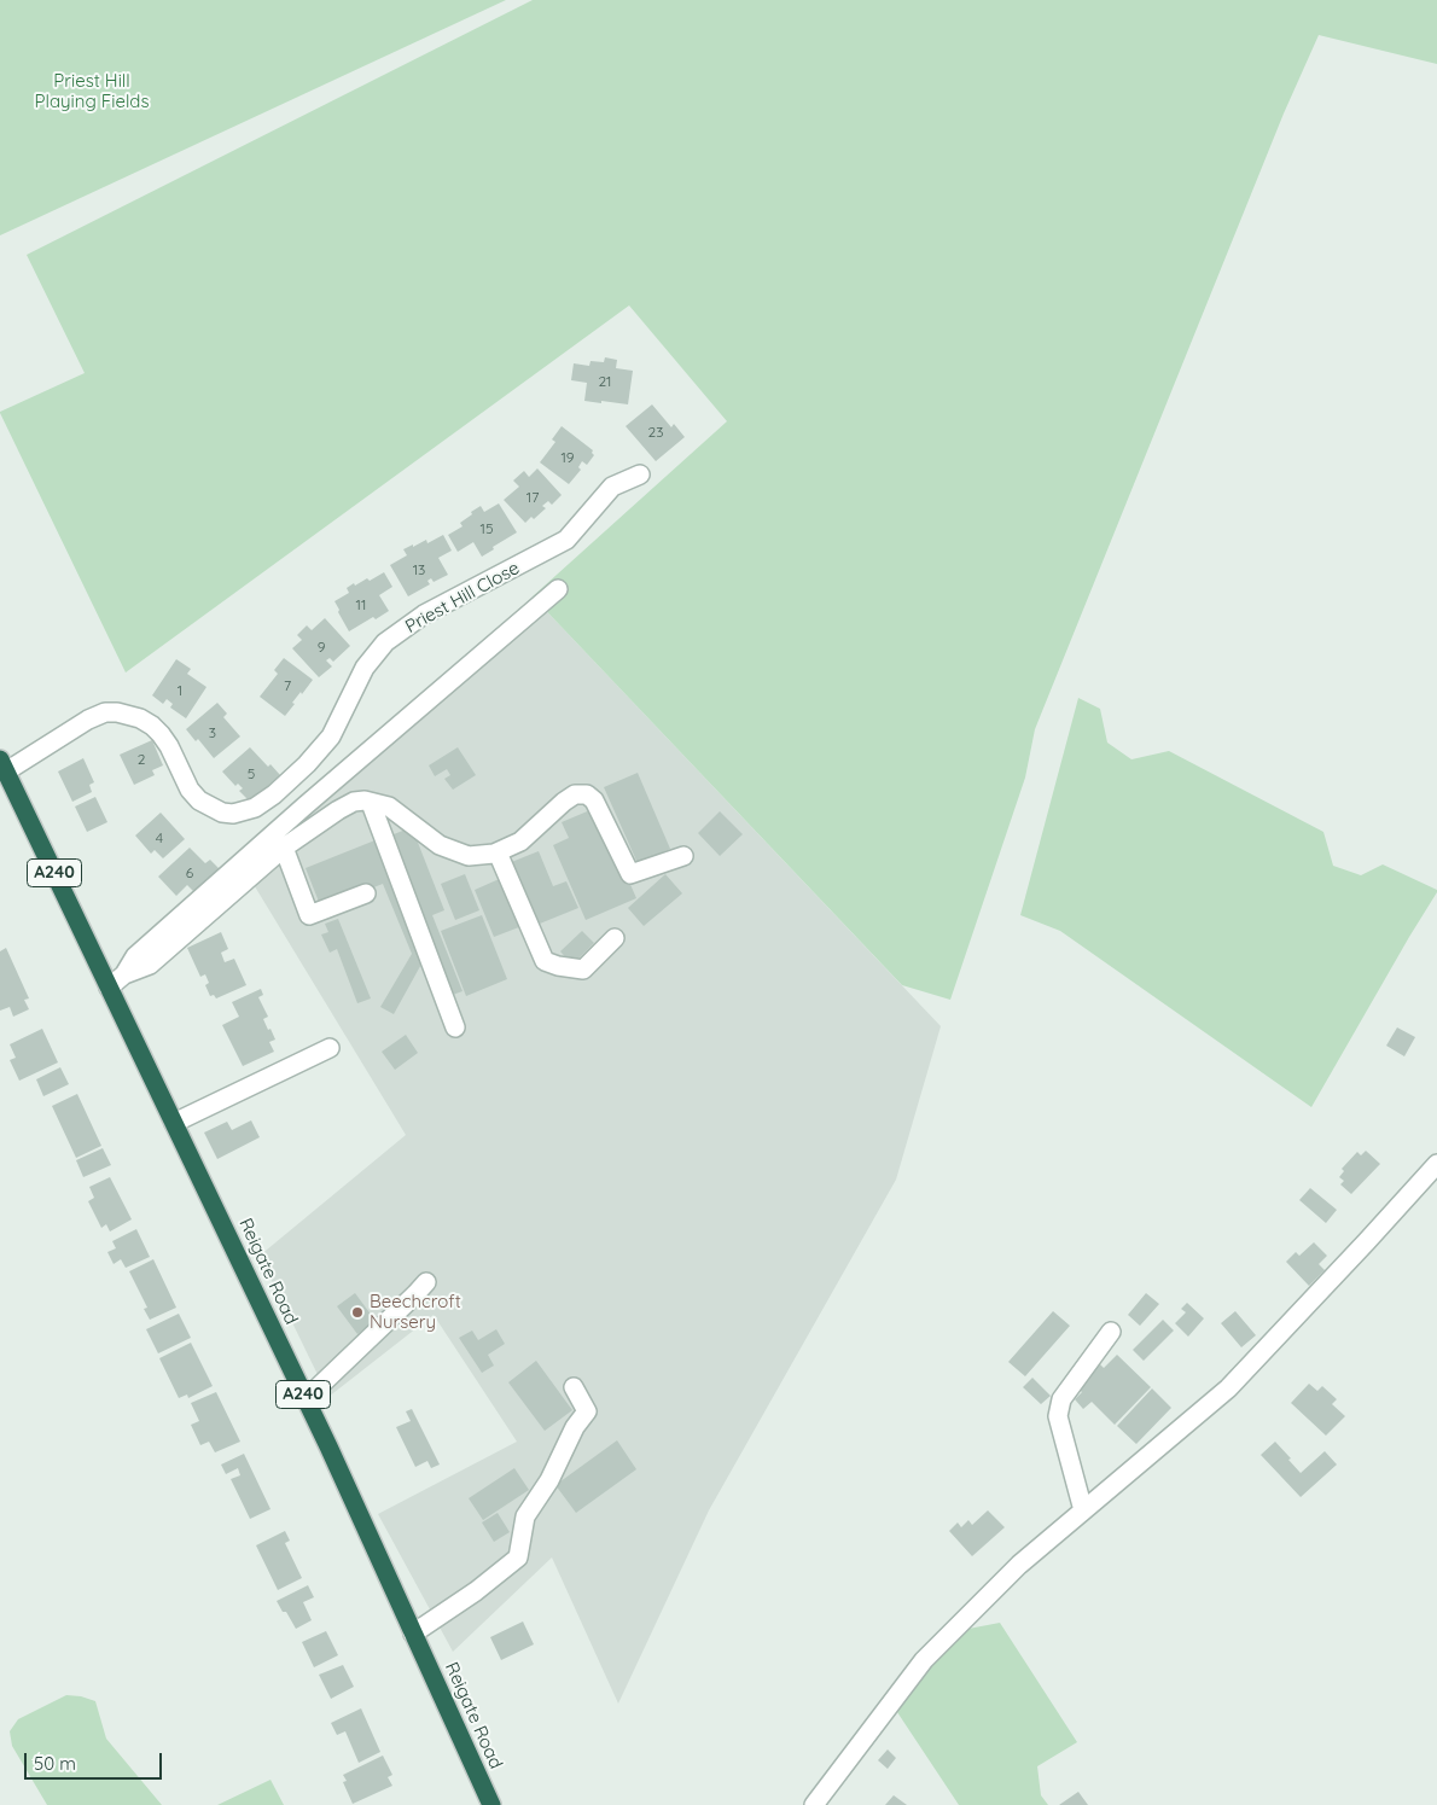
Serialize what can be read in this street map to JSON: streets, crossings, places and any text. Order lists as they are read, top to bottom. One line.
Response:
{"streets":{"highway":["A240","Reigate Road"],"street":["Priest Hill Close"]},"crossings":[["Priest Hill Close","Reigate Road"]],"parks":["Priest Hill Playing Fields"],"places":["Beechcroft Nursery"],"house_numbers":["21","23","19","17","15","13","11","9","7","1","3","2","5","4","6"],"scale_bar":"50 m"}
